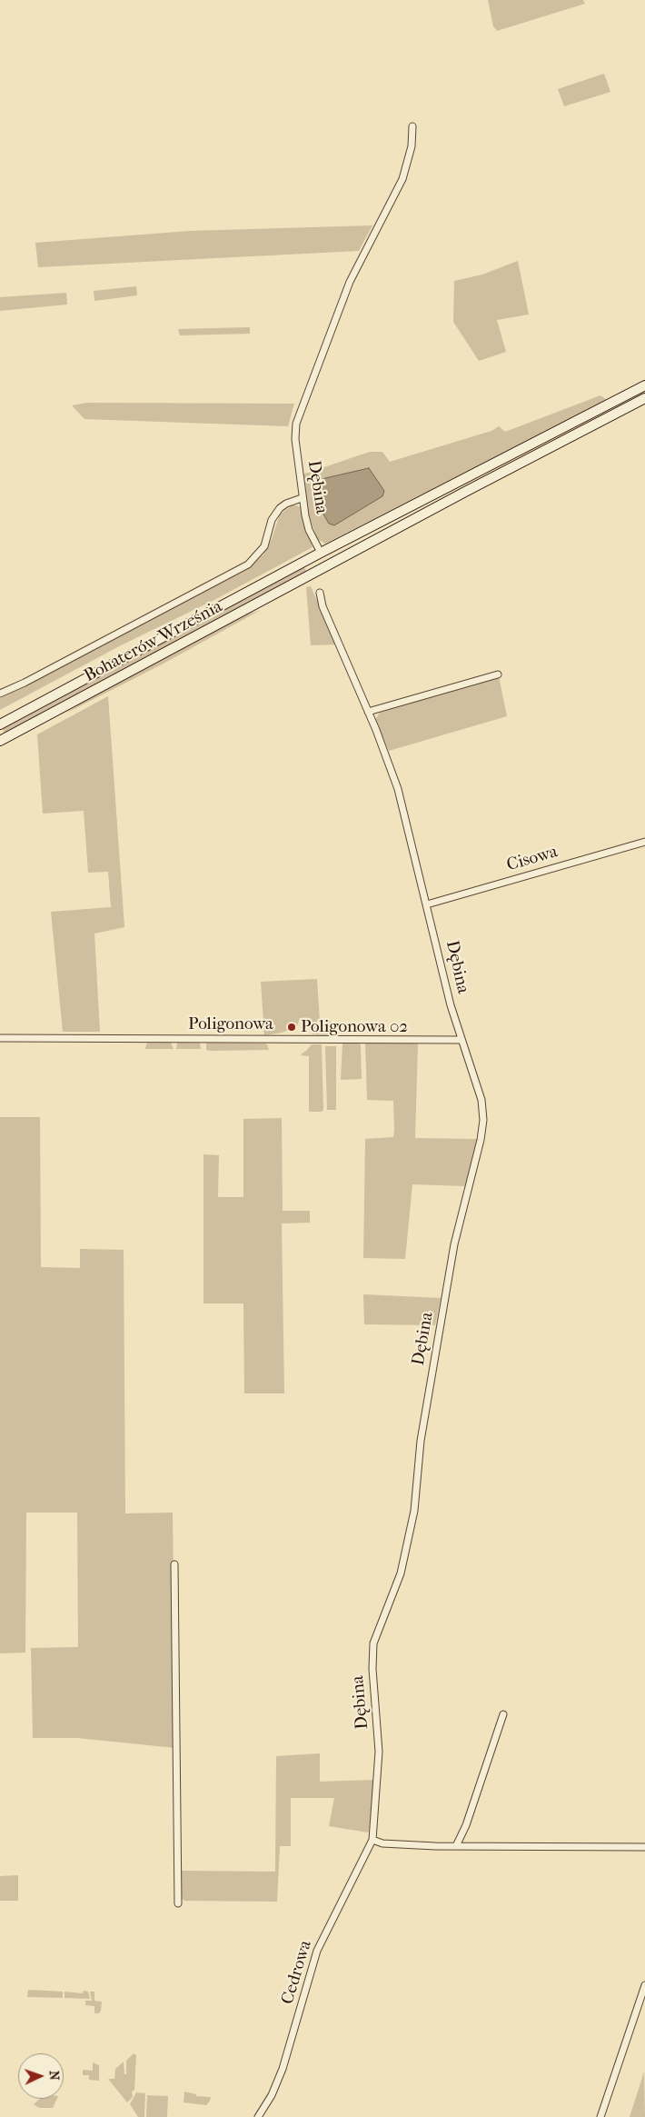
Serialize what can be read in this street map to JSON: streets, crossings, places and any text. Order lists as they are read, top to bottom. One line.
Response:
{"streets":{"main road":["Bohaterów Września"],"street":["Dębina","Cisowa","Poligonowa","Cedrowa"]},"crossings":[["Dębina","Bohaterów Września"],["Dębina","Cisowa"],["Dębina","Poligonowa"],["Dębina","Cedrowa"]],"places":["Poligonowa 02"],"north":"right"}
